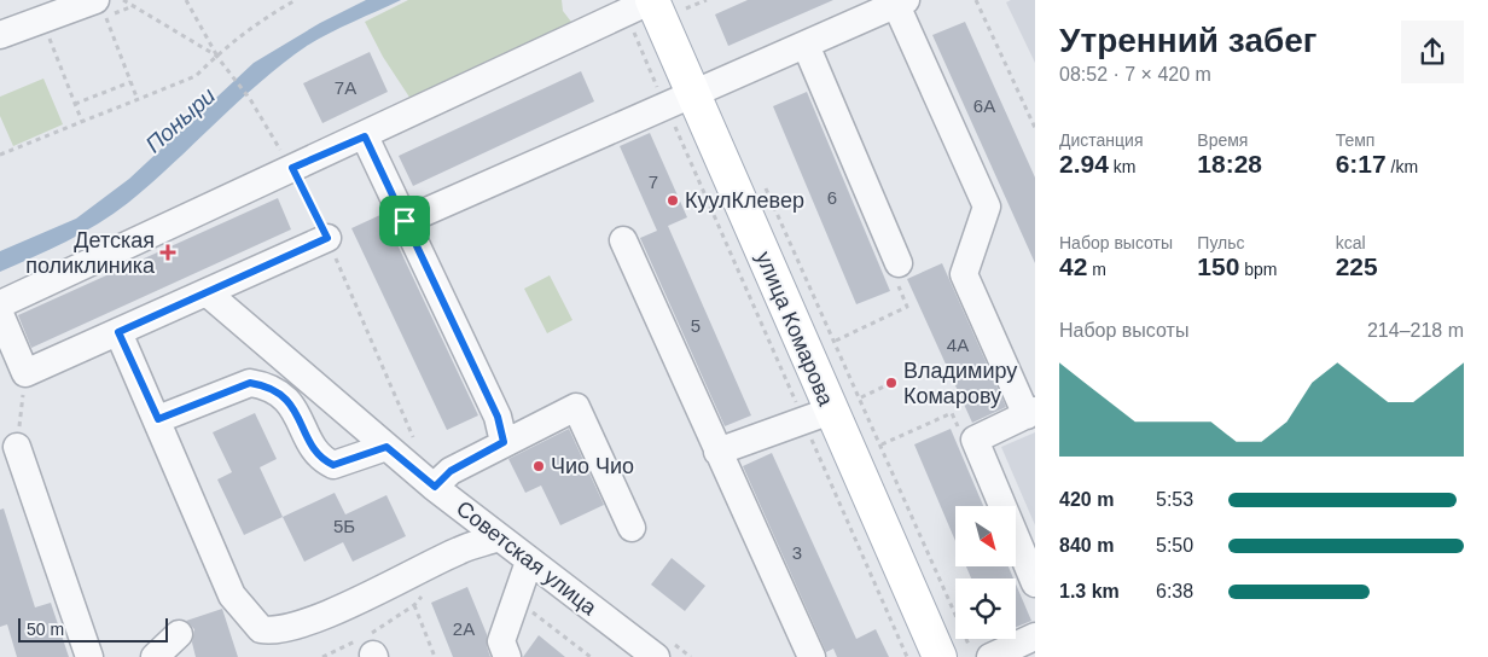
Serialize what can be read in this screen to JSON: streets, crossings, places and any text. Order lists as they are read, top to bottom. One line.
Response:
{"streets":{"main road":["улица Комарова"],"street":["Советская улица"]},"water":["Поныри"],"places":{"other":["КуулКлевер","Владимиру Комарову","Чио Чио"],"health":["Детская поликлиника"]},"house_numbers":["7А","6А","7","6","5","4А","5Б","3","2А"],"scale_bar":"50 m","north":"bottom right","page":{"heading":["Утренний забег","08:52 · 7 × 420 m"],"stats":[["Дистанция","2.94 km"],["Время","18:28"],["Темп","6:17 /km"],["Набор высоты","42 m"],["Пульс","150 bpm"],["kcal","225"]],"chart":["Набор высоты","214–218 m"],"list":[{"name":"420 m","note":"5:53"},{"name":"840 m","note":"5:50"},{"name":"1.3 km","note":"6:38"}],"scale":"50 m"}}
